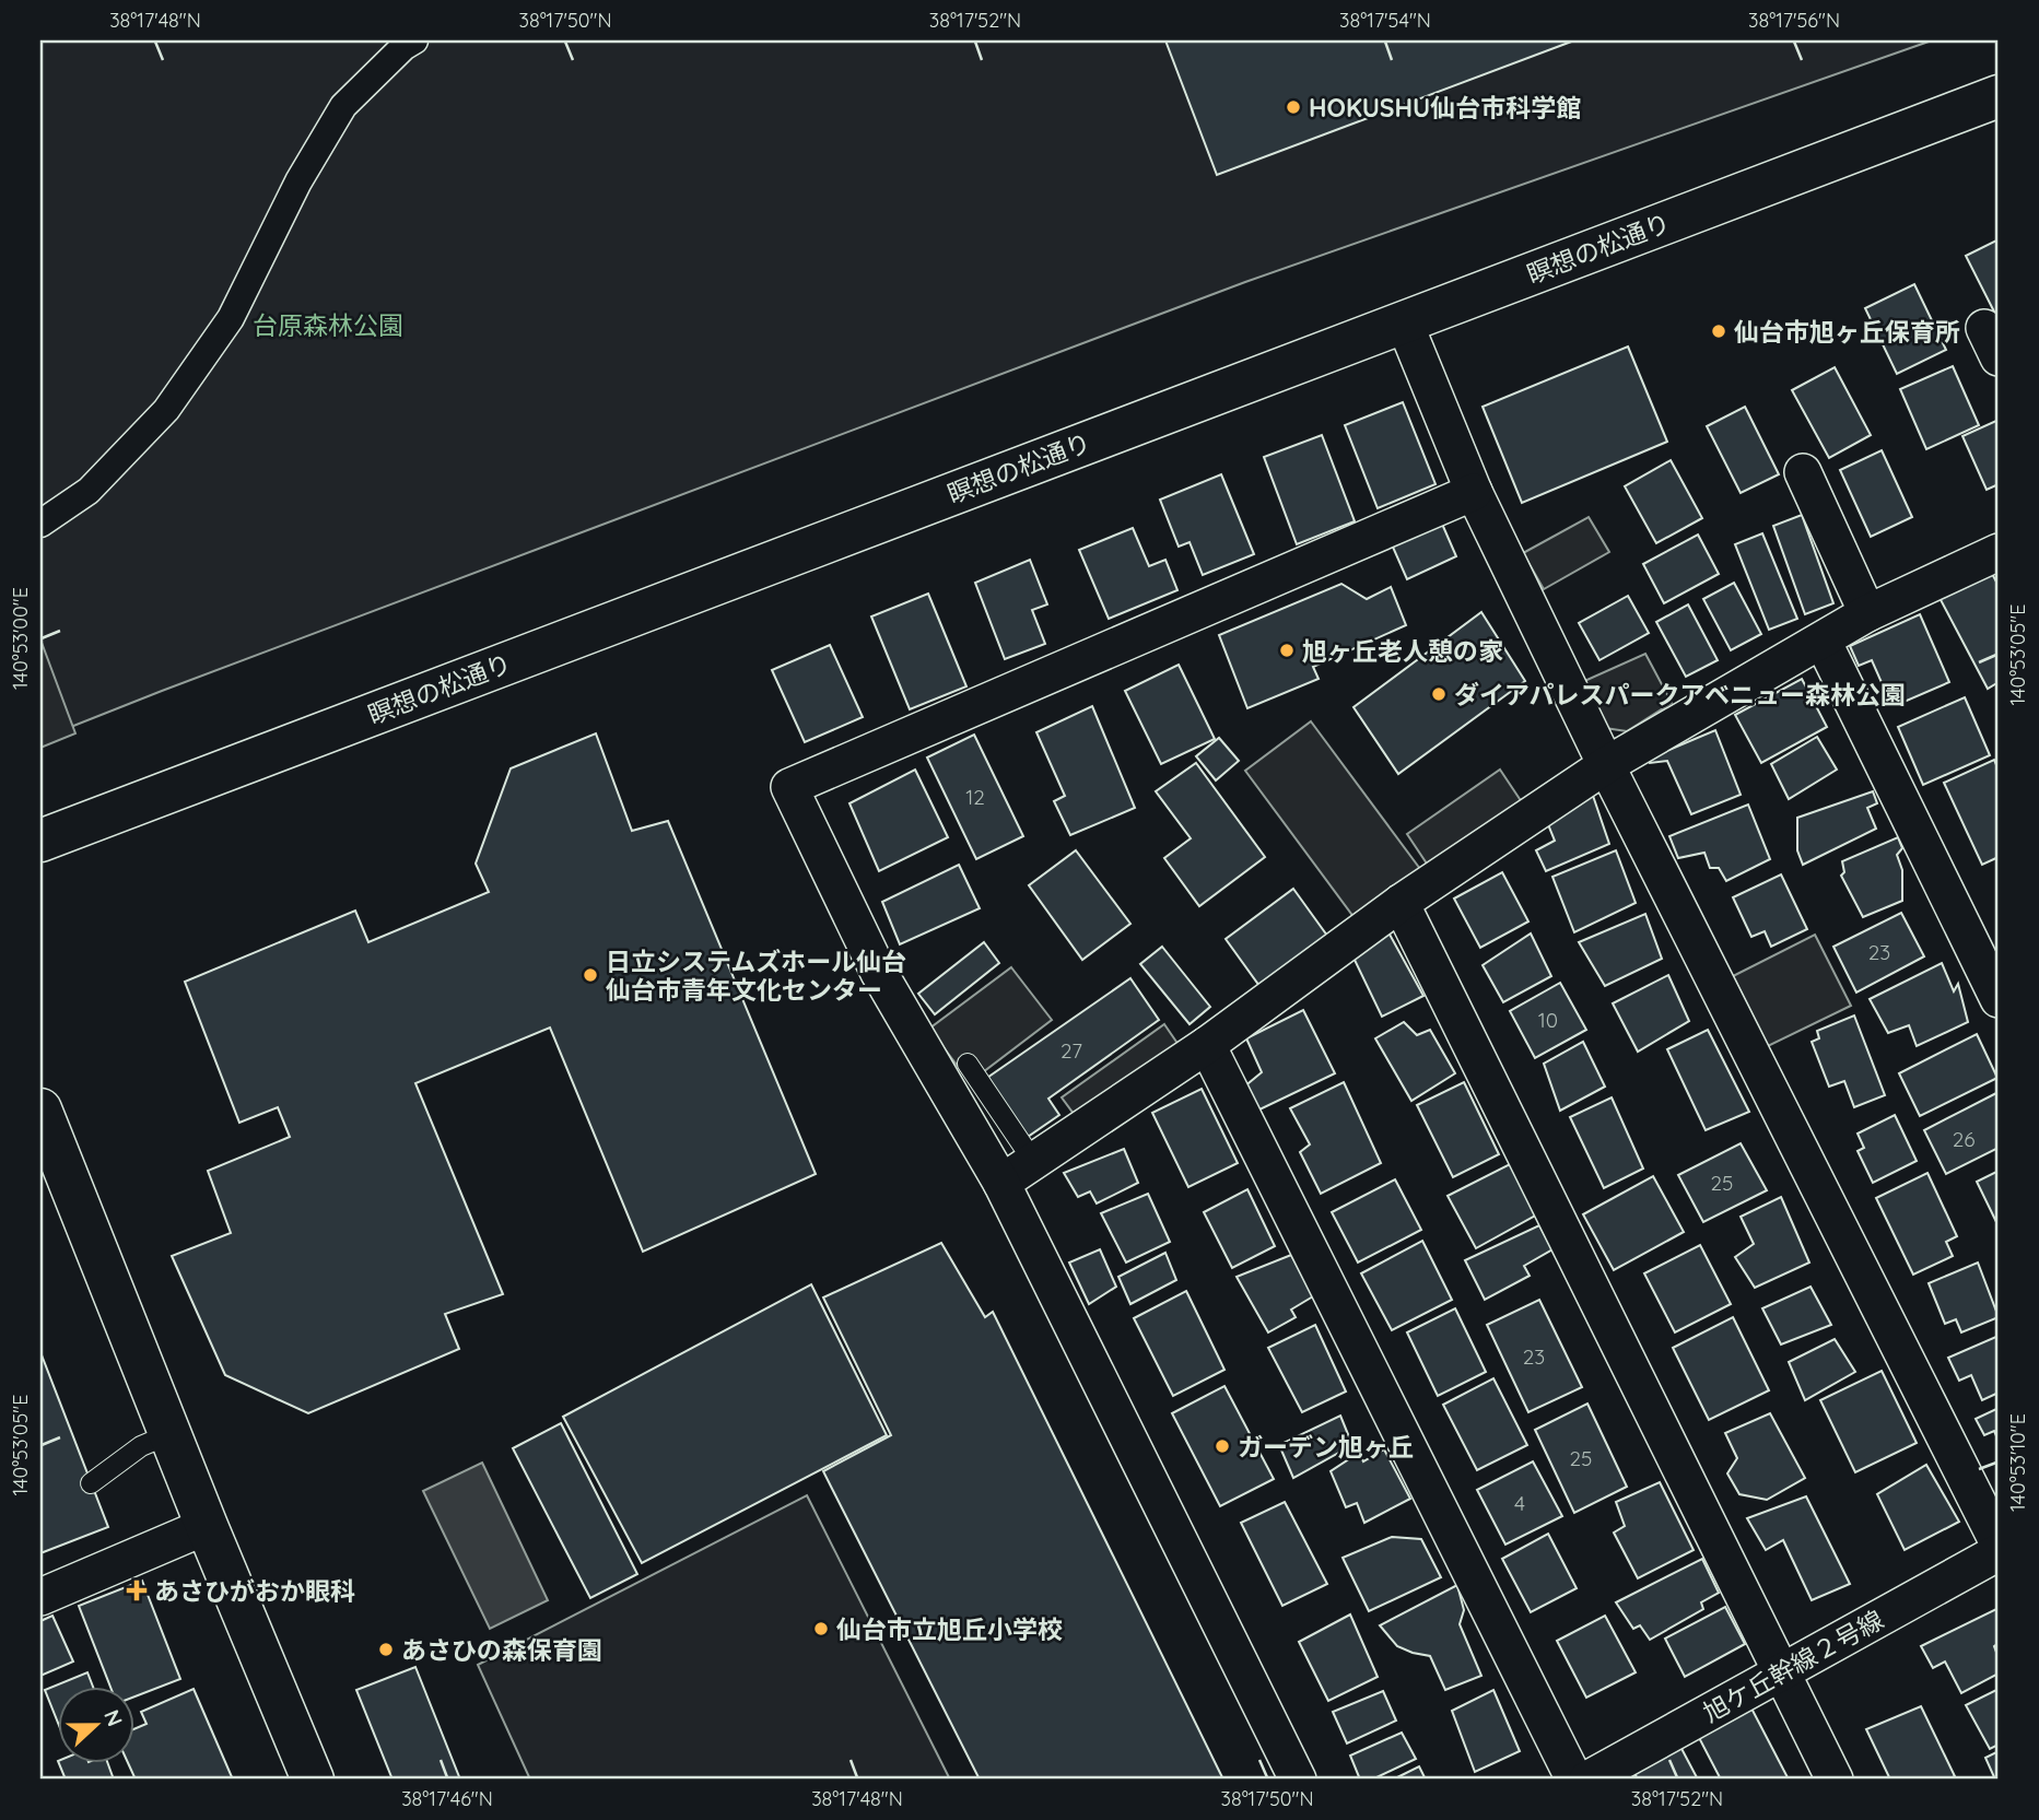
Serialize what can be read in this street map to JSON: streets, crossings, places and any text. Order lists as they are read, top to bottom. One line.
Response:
{"streets":{"street":["瞑想の松通り","旭ケ丘幹線２号線"]},"parks":["台原森林公園"],"places":{"other":["HOKUSHU仙台市科学館","仙台市旭ヶ丘保育所","旭ヶ丘老人憩の家","ダイアパレスパークアベニュー森林公園","日立システムズホール仙台 仙台市青年文化センター","ガーデン旭ヶ丘","仙台市立旭丘小学校","あさひの森保育園"],"health":["あさひがおか眼科"]},"house_numbers":["12","23","10","27","26","25","23","25","4"],"north":"right","coordinates":["38°17'48\"N","38°17'50\"N","38°17'52\"N","38°17'54\"N","38°17'56\"N","140°53'00\"E","140°53'05\"E","140°53'10\"E","38°17'46\"N"]}
